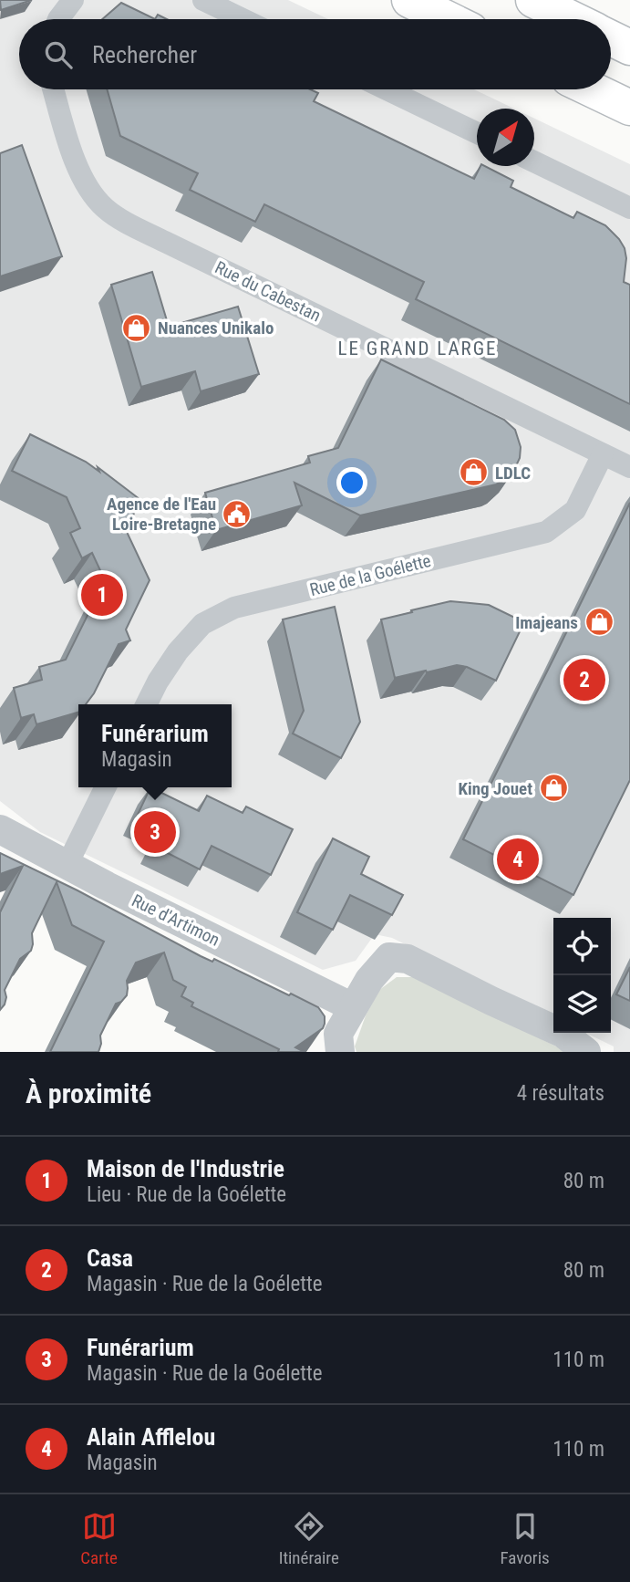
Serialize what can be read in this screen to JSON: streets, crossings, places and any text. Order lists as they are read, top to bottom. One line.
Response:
{"streets":{"street":["Rue du Cabestan","Rue de la Goélette","Rue d'Artimon"]},"crossings":[["Rue du Cabestan","Rue de la Goélette"]],"districts":["LE GRAND LARGE"],"places":{"shop":["Nuances Unikalo","LDLC","Imajeans","King Jouet"],"public building":["Agence de l'Eau Loire-Bretagne"]},"north":"top right","page":{"search":"Rechercher","pins":["1","2","3","4"],"popup":["Funérarium","Magasin"],"heading":["À proximité","4 résultats"],"list":[{"mark":"1","name":"Maison de l'Industrie","note":"Lieu · Rue de la Goélette","value":"80 m"},{"mark":"2","name":"Casa","note":"Magasin · Rue de la Goélette","value":"80 m"},{"mark":"3","name":"Funérarium","note":"Magasin · Rue de la Goélette","value":"110 m"},{"mark":"4","name":"Alain Afflelou","note":"Magasin","value":"110 m"}],"nav":["Carte","Itinéraire","Favoris"]}}
